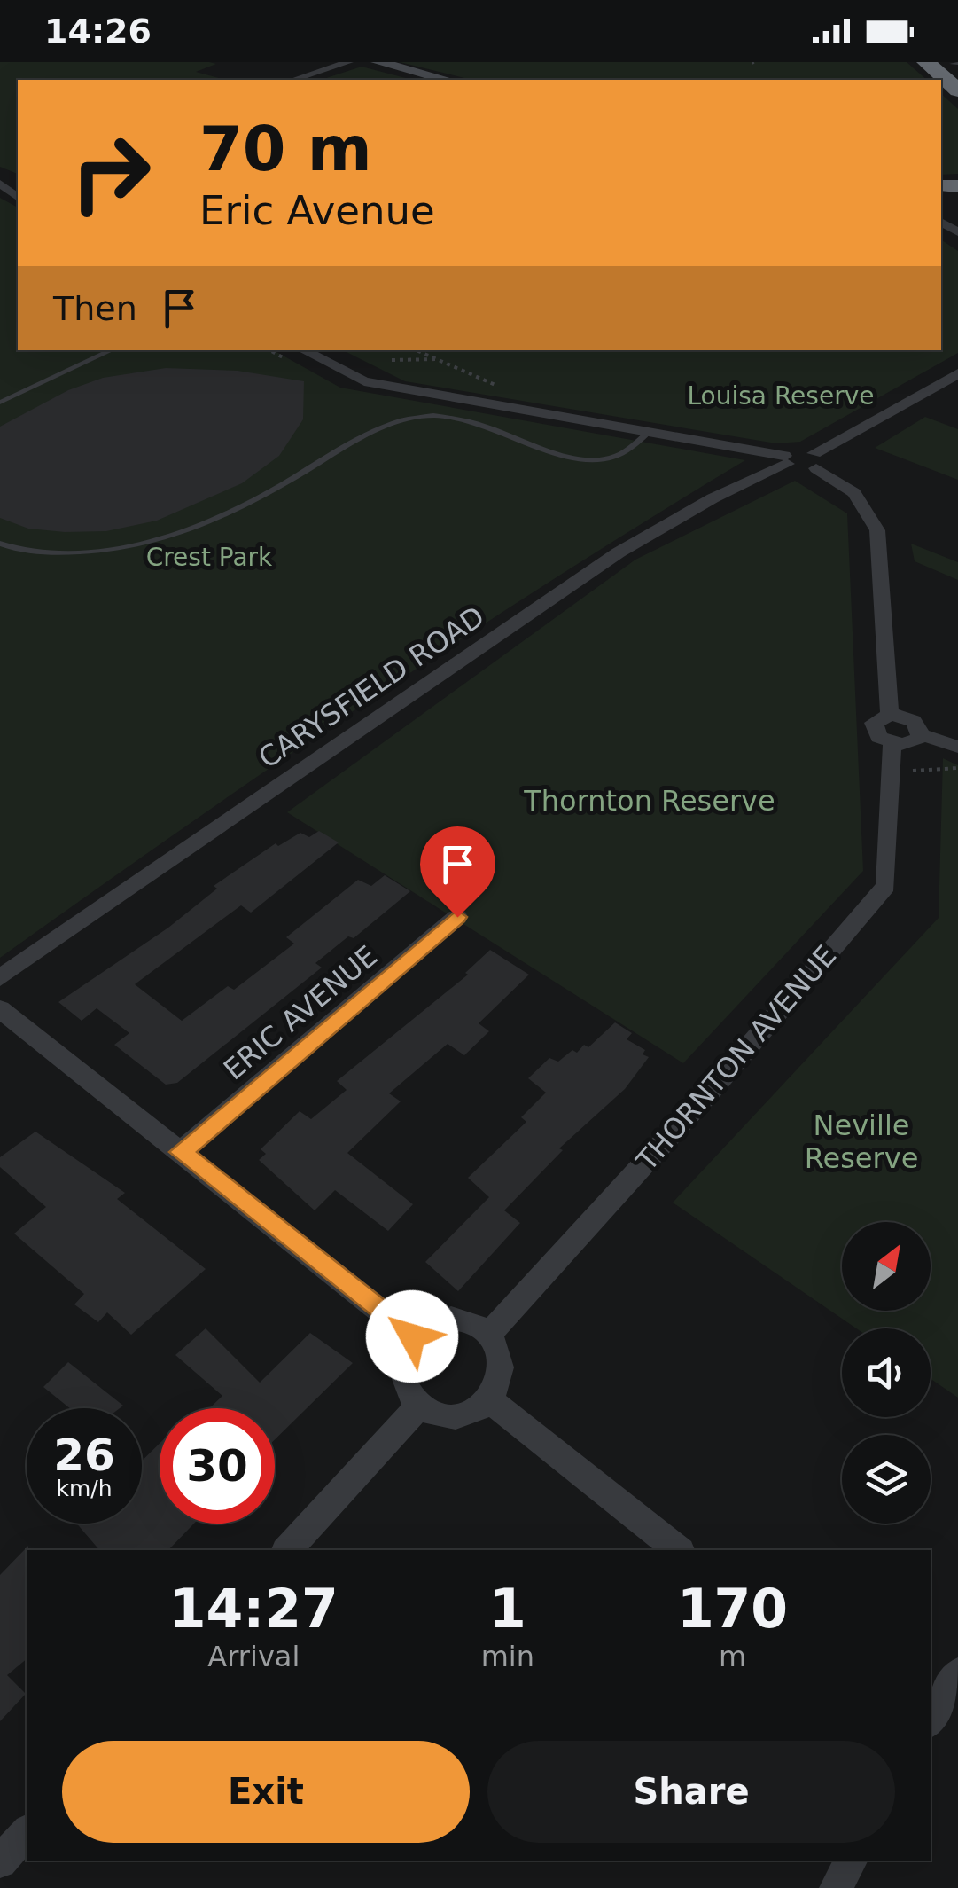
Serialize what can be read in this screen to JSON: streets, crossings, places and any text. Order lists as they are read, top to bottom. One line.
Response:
{"streets":{"street":["CARYSFIELD ROAD","ERIC AVENUE","THORNTON AVENUE"]},"parks":["Louisa Reserve","Crest Park","Thornton Reserve","Neville Reserve"],"north":"top right","page":{"status":"14:26","turn":["70 m","Eric Avenue"],"then":"Then","speed":"26 km/h","limit":"30","eta":["14:27","Arrival","1","min","170","m"],"buttons":["Exit","Share"]}}
